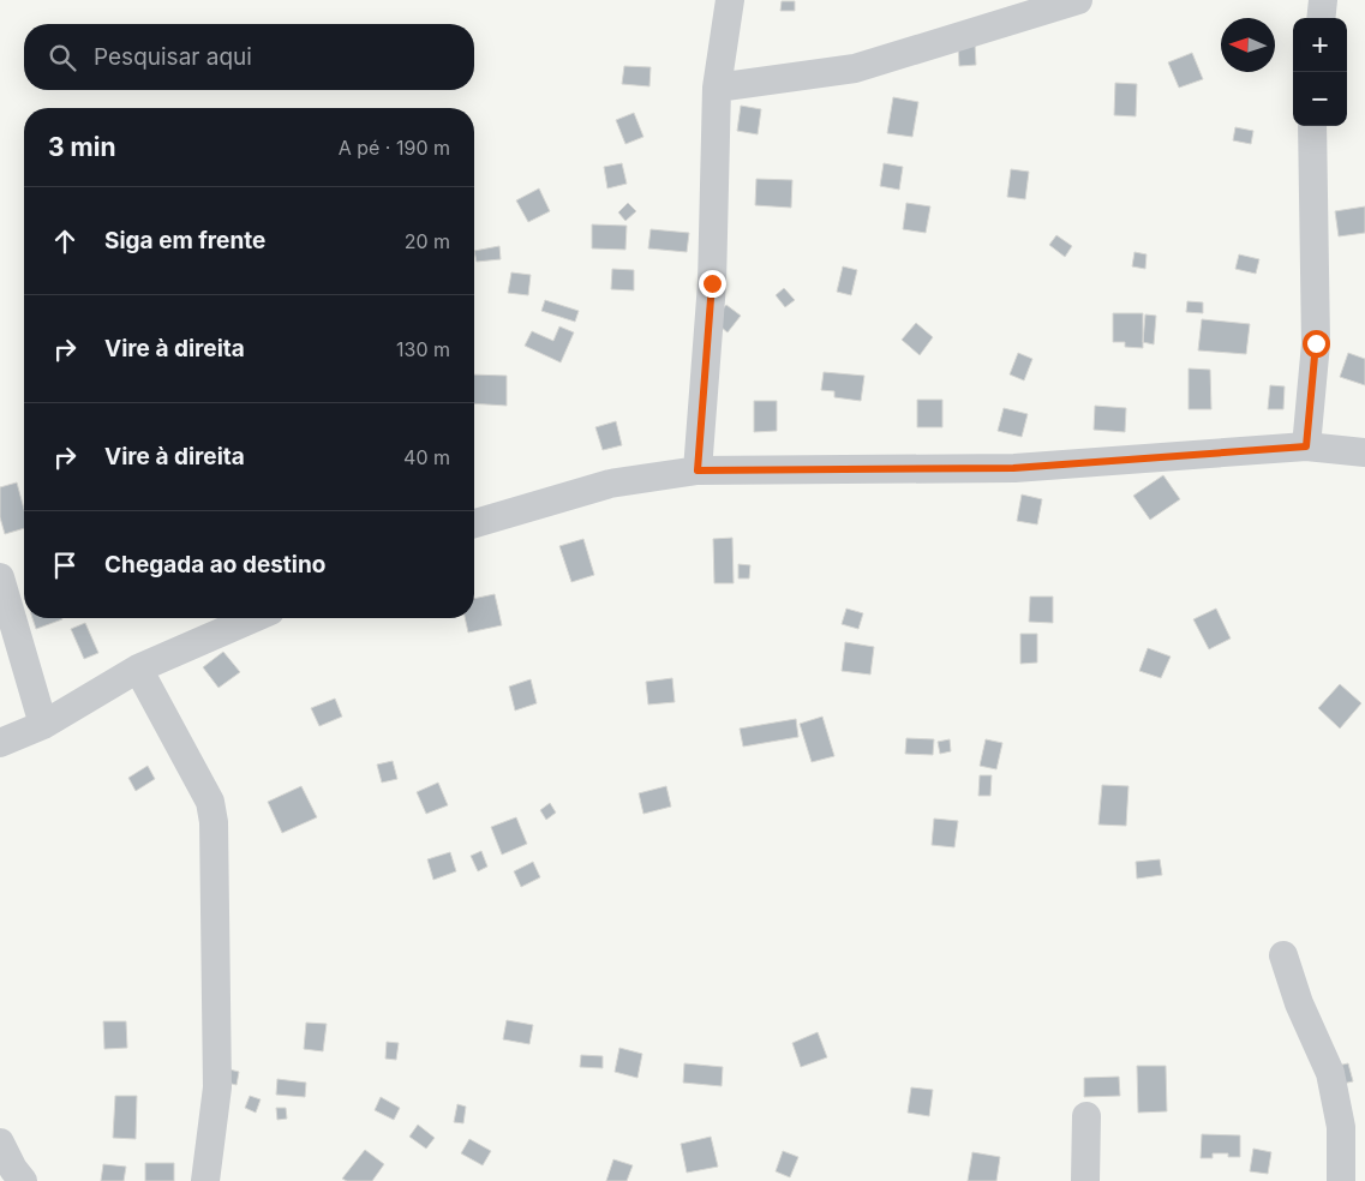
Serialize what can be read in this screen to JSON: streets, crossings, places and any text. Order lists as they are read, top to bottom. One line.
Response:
{"north":"left","page":{"map_buttons":["+","−"],"search":"Pesquisar aqui","heading":["3 min","A pé · 190 m"],"list":[["Siga em frente","20 m"],["Vire à direita","130 m"],["Vire à direita","40 m"],"Chegada ao destino"]}}
